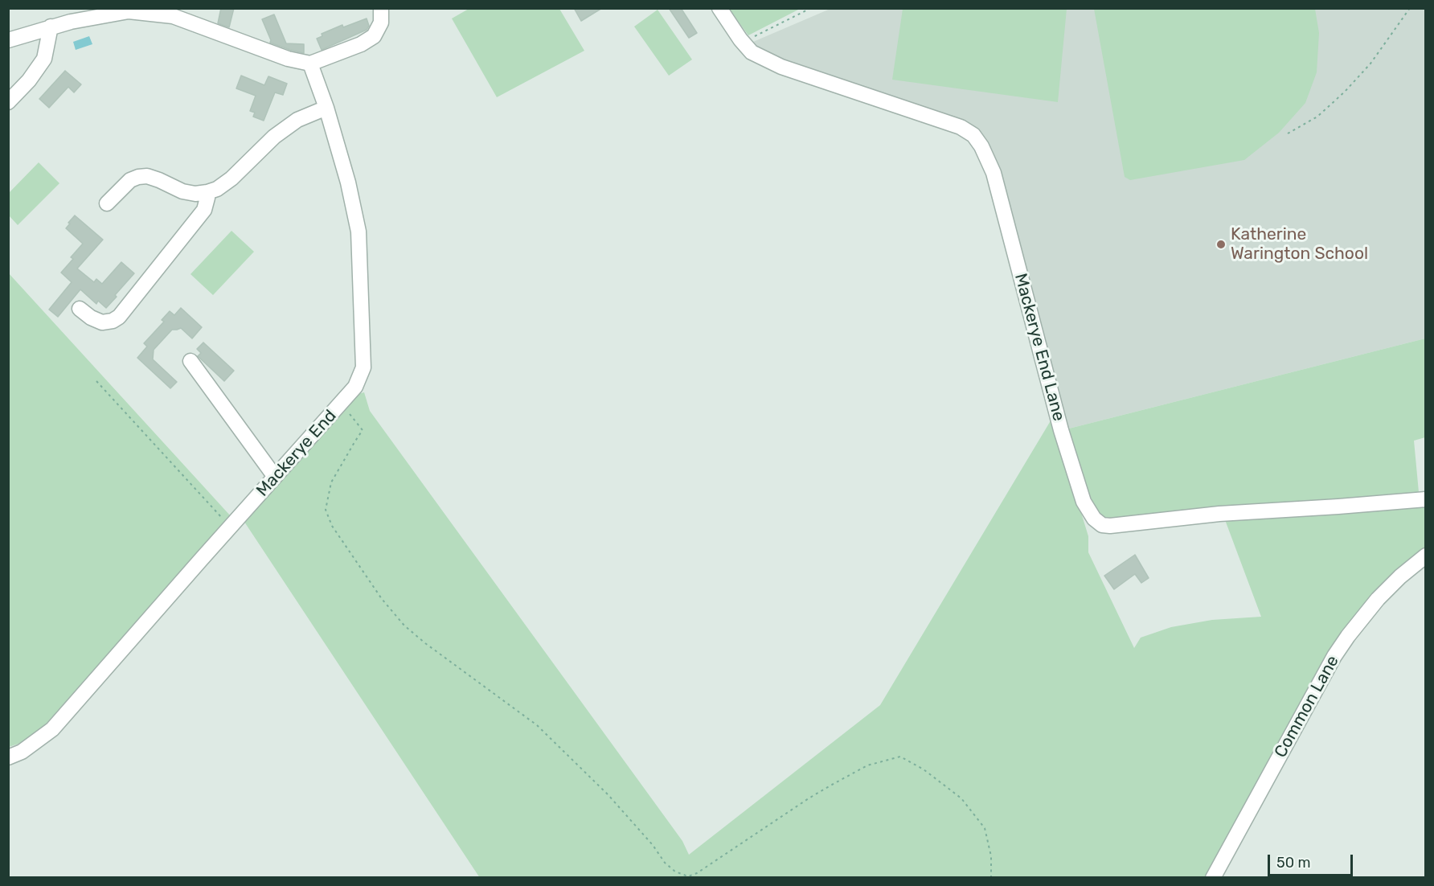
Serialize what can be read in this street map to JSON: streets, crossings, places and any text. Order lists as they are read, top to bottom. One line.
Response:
{"streets":{"street":["Mackerye End Lane","Mackerye End","Common Lane"]},"places":["Katherine Warington School"],"scale_bar":"50 m"}
